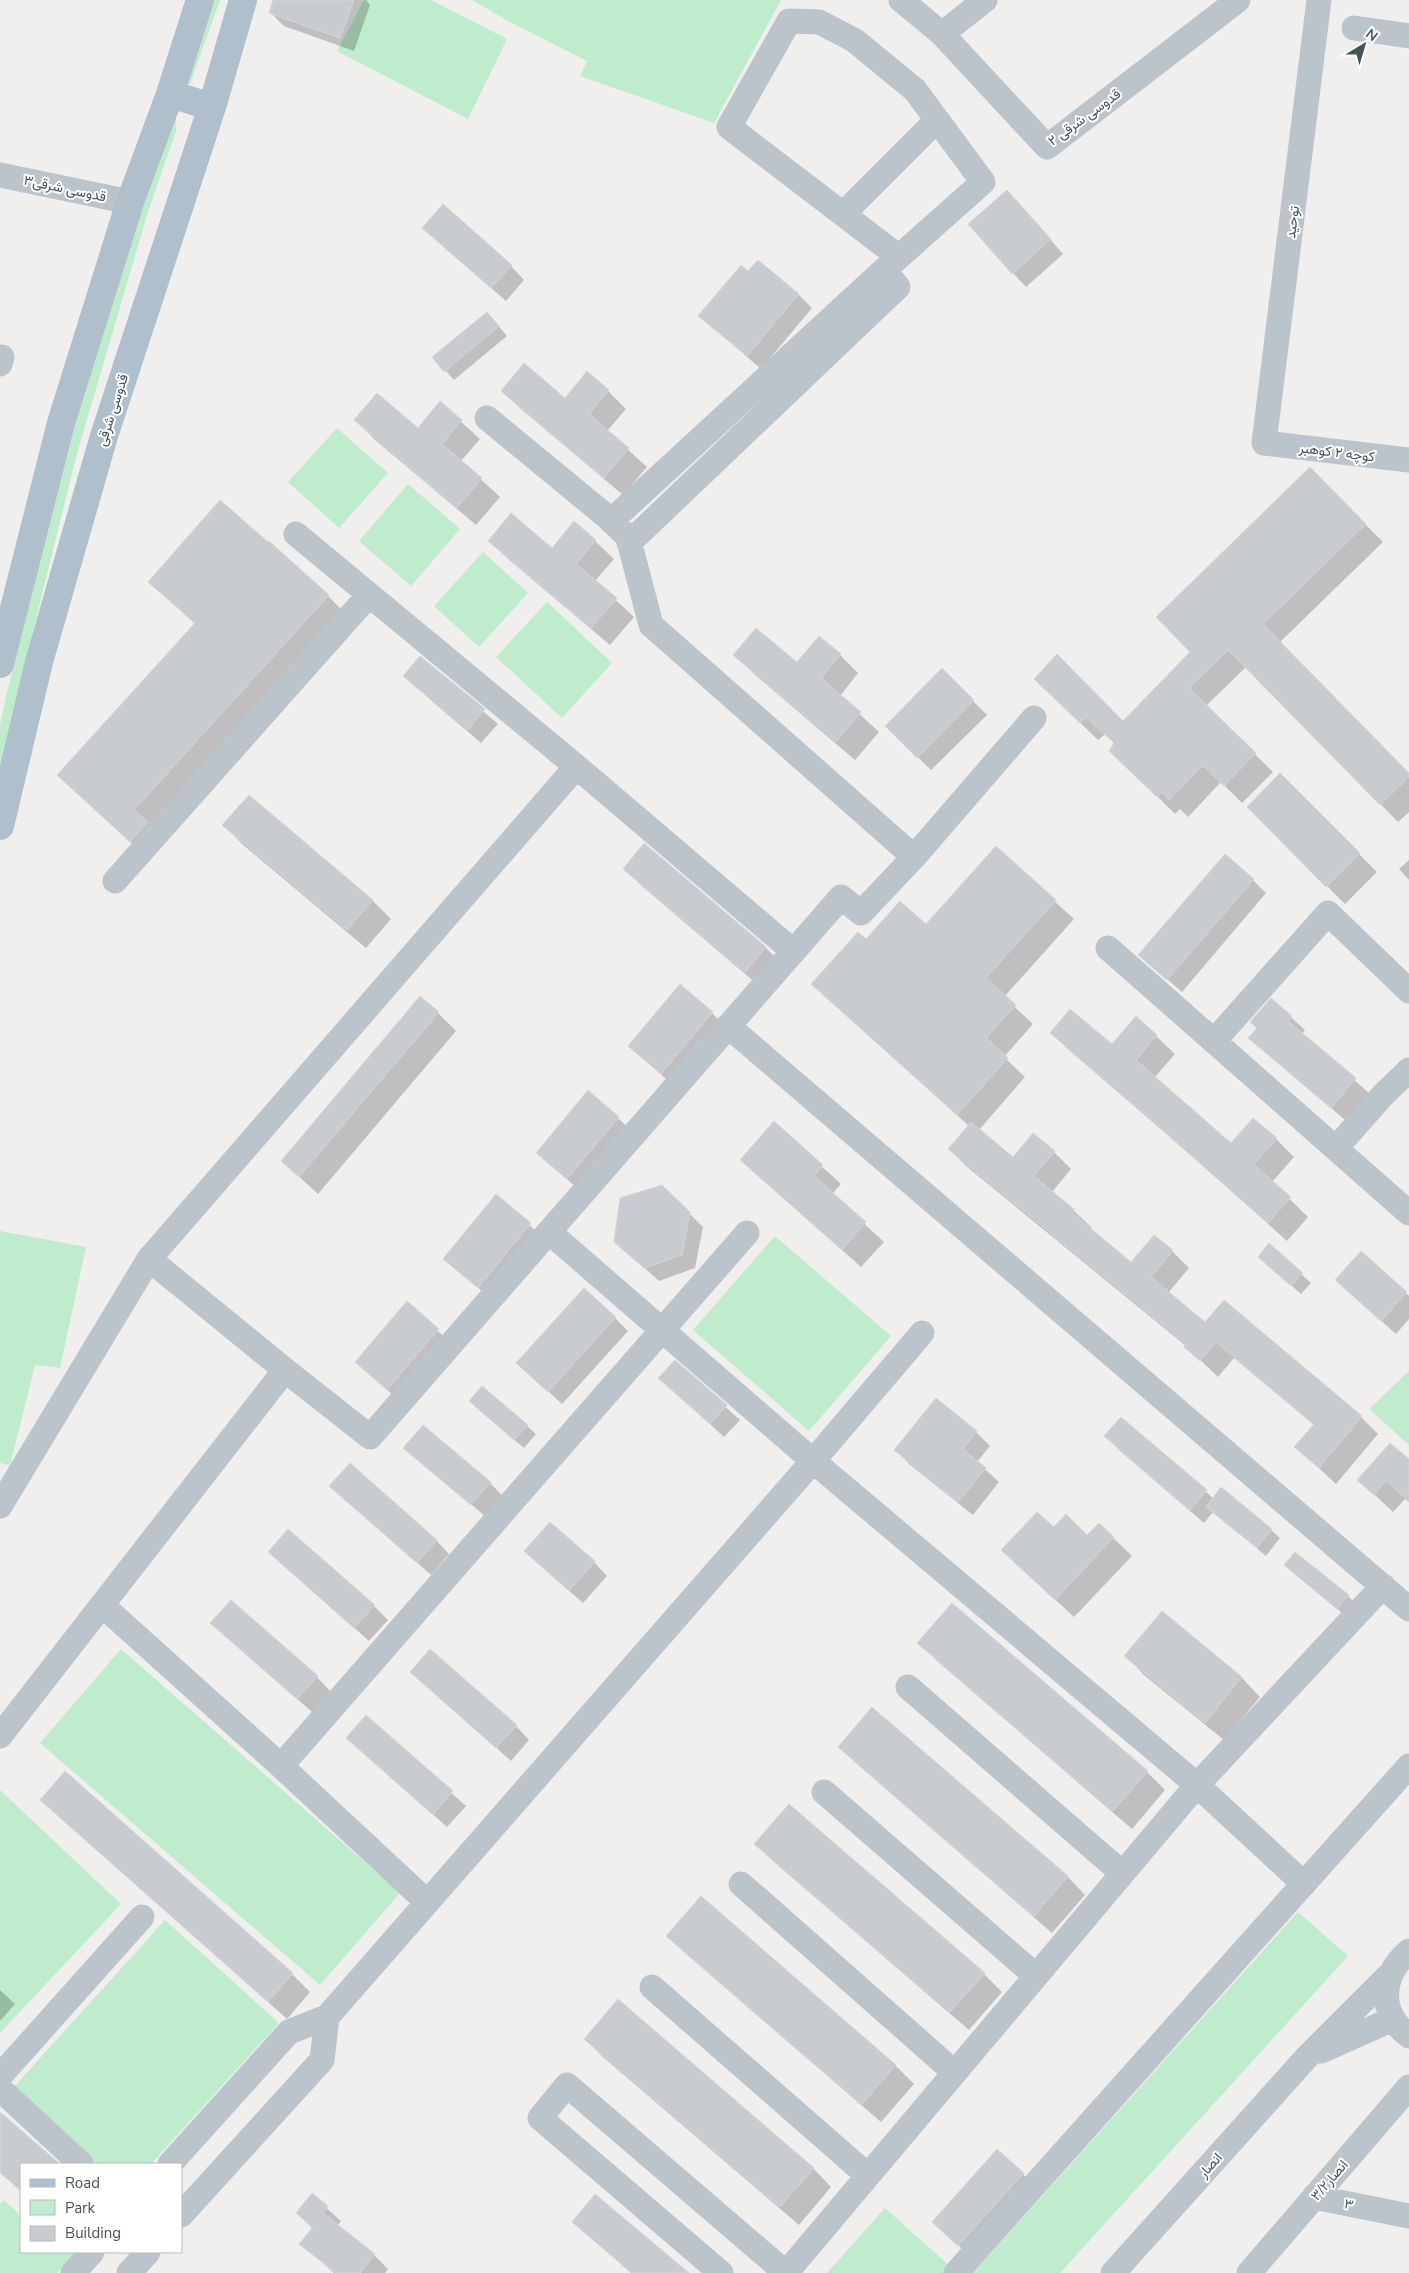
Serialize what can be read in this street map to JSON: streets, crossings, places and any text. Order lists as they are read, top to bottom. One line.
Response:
{"streets":{"main road":["قدوسی شرقی"],"street":["قدوسی شرقی ۲","قدوسی شرقی۳","توحید","کوچه ۲ کوهبر","انصار","انصار۳/۲","۳"]},"crossings":[["توحید","کوچه ۲ کوهبر"],["انصار۳/۲","۳"]],"legend":["Road","Park","Building"],"north":"top right"}
